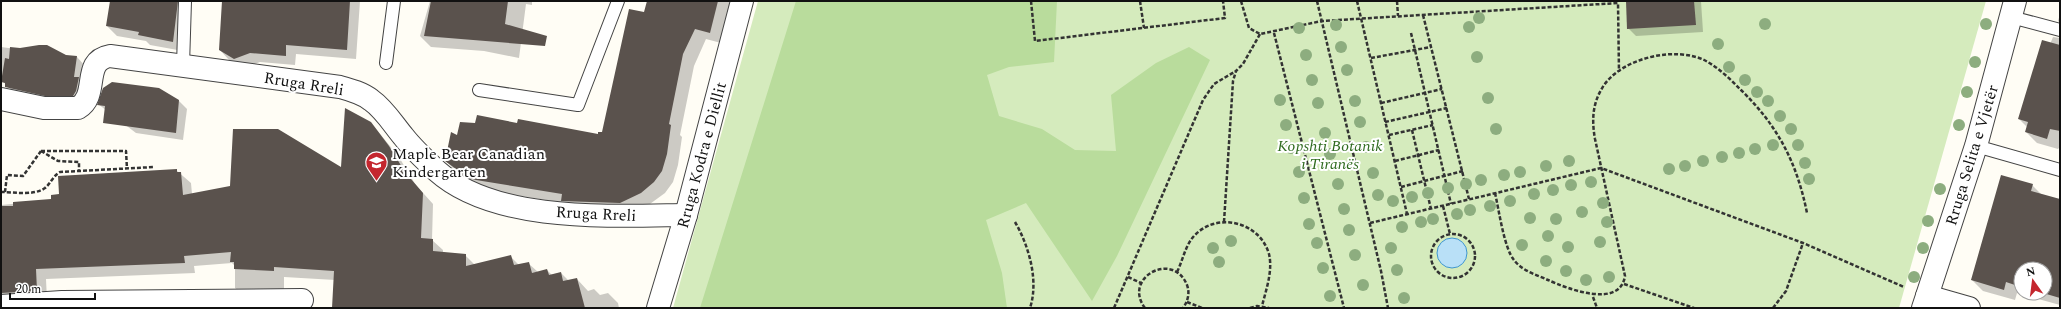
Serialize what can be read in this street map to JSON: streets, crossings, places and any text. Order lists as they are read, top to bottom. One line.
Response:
{"streets":{"street":["Rruga Rreli","Rruga Kodra e Diellit","Rruga Selita e Vjetër"]},"crossings":[["Rruga Rreli","Rruga Kodra e Diellit"]],"parks":["Kopshti Botanik i Tiranës"],"places":{"school or university":["Maple Bear Canadian Kindergarten"]},"scale_bar":"20 m","north":"top"}
